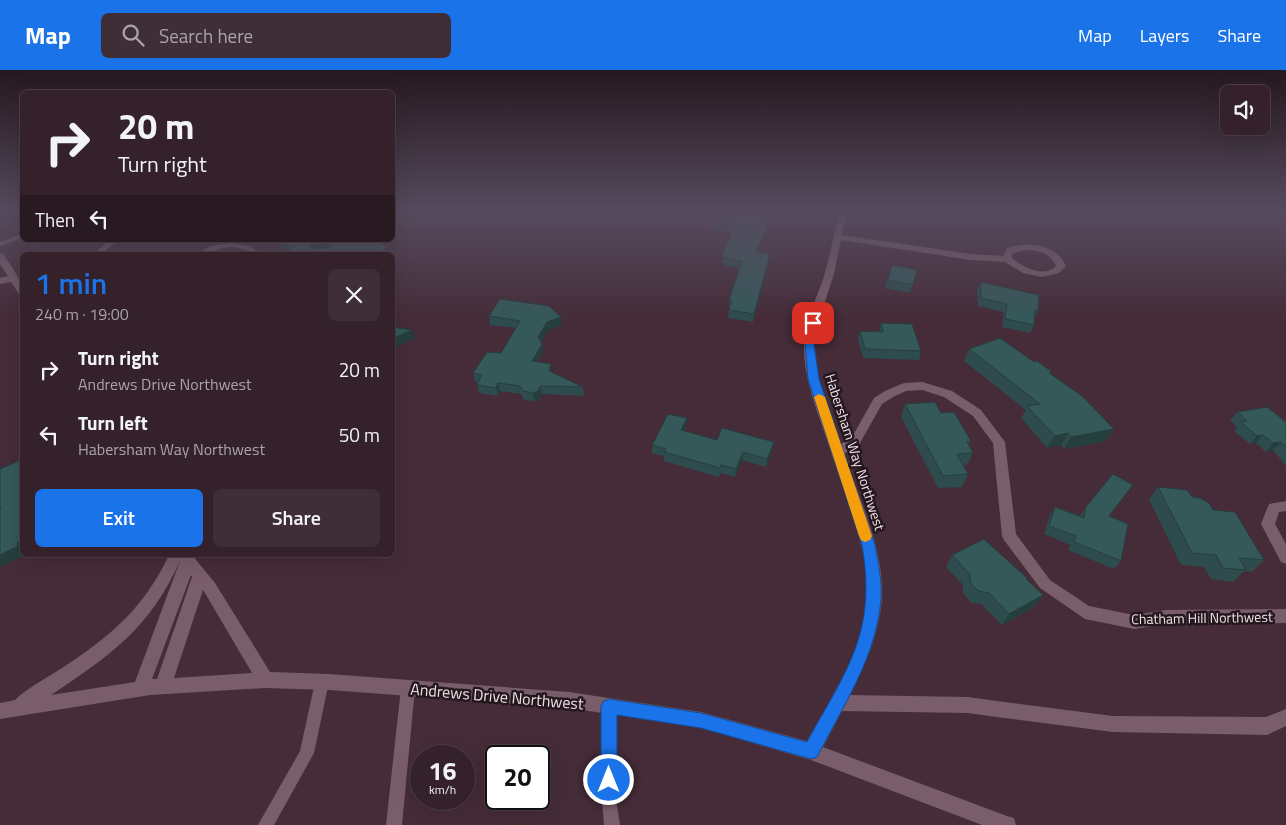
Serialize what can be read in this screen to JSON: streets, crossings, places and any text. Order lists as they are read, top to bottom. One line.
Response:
{"streets":{"street":["Habersham Way Northwest","Chatham Hill Northwest","Andrews Drive Northwest"]},"crossings":[["Habersham Way Northwest","Chatham Hill Northwest"],["Habersham Way Northwest","Andrews Drive Northwest"]],"page":{"header":"Map","search":"Search here","nav":["Map","Layers","Share"],"turn":["20 m","Turn right"],"then":"Then","heading":["1 min","240 m · 19:00"],"list":[{"name":"Turn right","note":"Andrews Drive Northwest","value":"20 m"},{"name":"Turn left","note":"Habersham Way Northwest","value":"50 m"}],"buttons":["Exit","Share"],"speed":"16 km/h","limit":"20"}}
